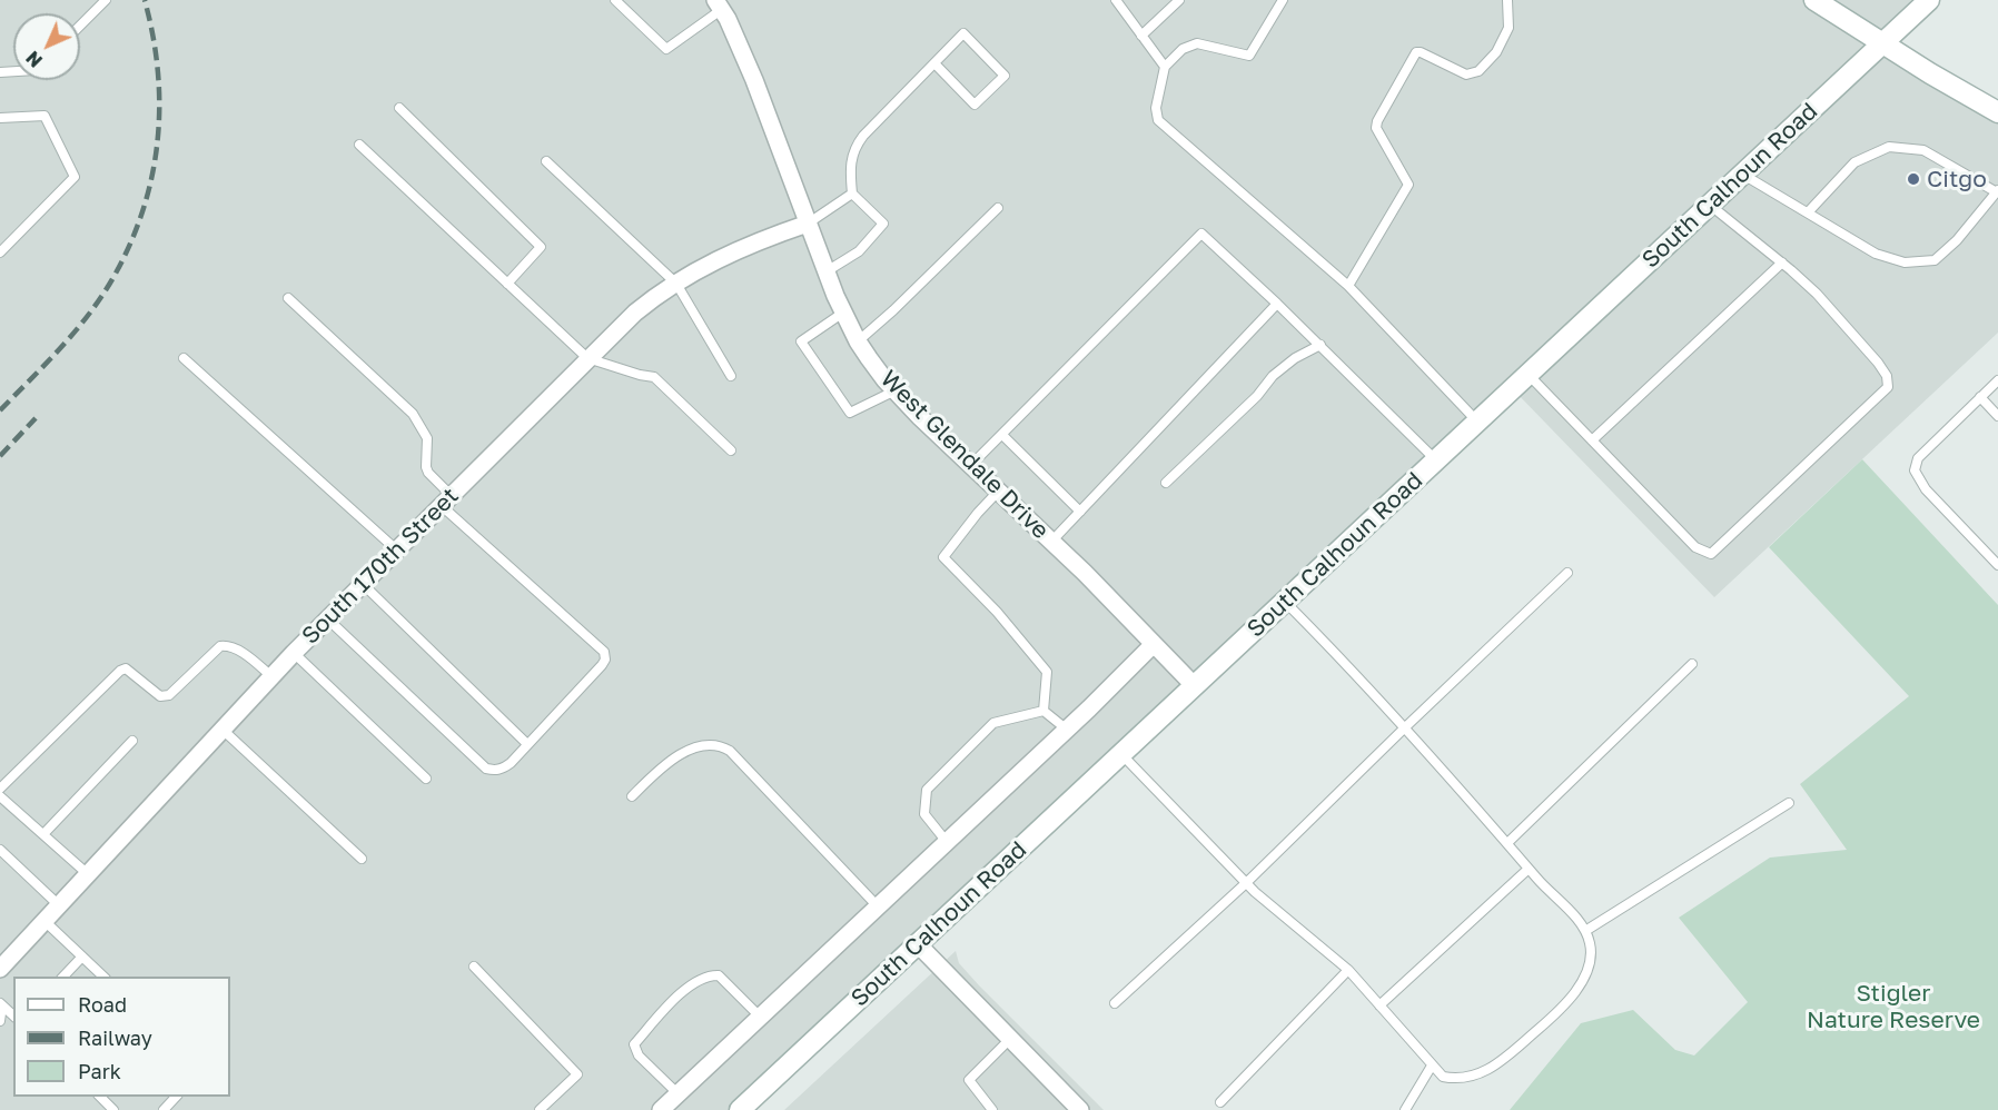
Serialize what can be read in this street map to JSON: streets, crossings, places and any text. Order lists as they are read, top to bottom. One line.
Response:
{"streets":{"street":["South Calhoun Road","West Glendale Drive","South 170th Street"]},"crossings":[["South Calhoun Road","West Glendale Drive"],["West Glendale Drive","South 170th Street"]],"parks":["Stigler Nature Reserve"],"places":["Citgo"],"legend":["Road","Railway","Park"],"north":"bottom left"}
